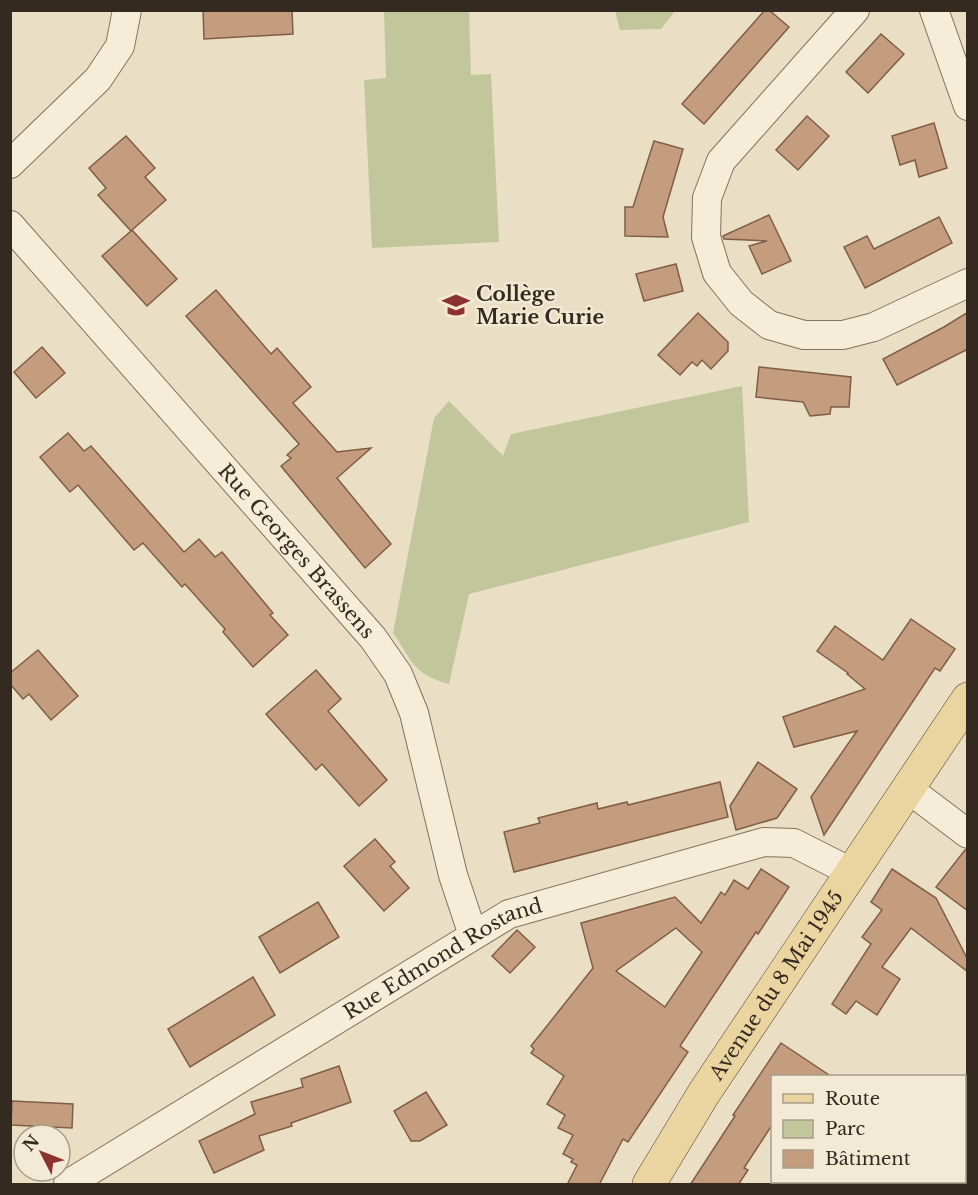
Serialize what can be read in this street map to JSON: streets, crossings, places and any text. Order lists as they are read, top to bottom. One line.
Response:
{"streets":{"main road":["Avenue du 8 Mai 1945"],"street":["Rue Georges Brassens","Rue Edmond Rostand"]},"crossings":[["Rue Georges Brassens","Rue Edmond Rostand"],["Rue Edmond Rostand","Avenue du 8 Mai 1945"]],"places":{"school or university":["Collège Marie Curie"]},"legend":["Route","Parc","Bâtiment"],"north":"top left"}
